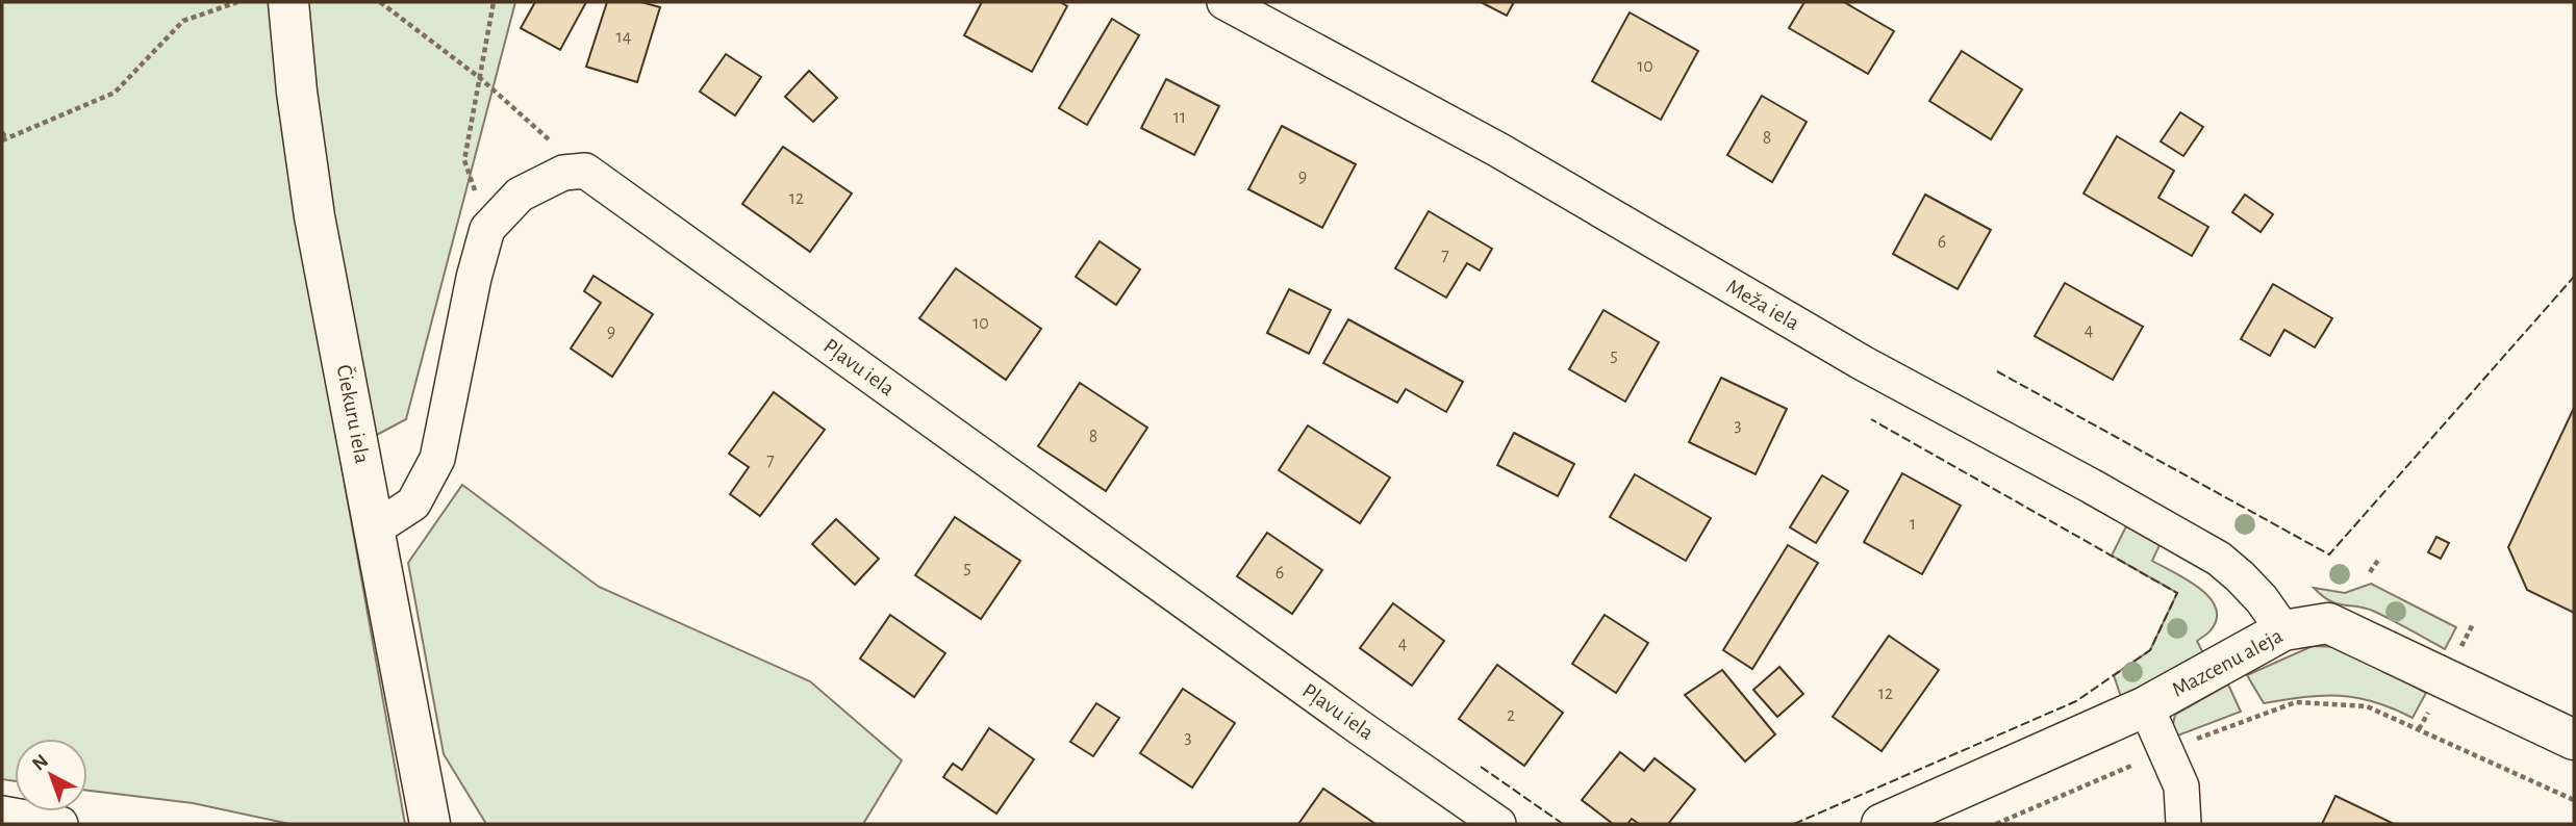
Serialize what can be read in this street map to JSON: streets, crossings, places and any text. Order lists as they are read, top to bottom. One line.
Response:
{"streets":{"main road":["Čiekuru iela","Mazcenu aleja"],"street":["Meža iela","Pļavu iela"]},"crossings":[["Meža iela","Mazcenu aleja"]],"house_numbers":["14","10","11","8","9","12","6","7","10","4","9","5","3","8","7","1","5","6","4","12","2","3"],"north":"top left"}
